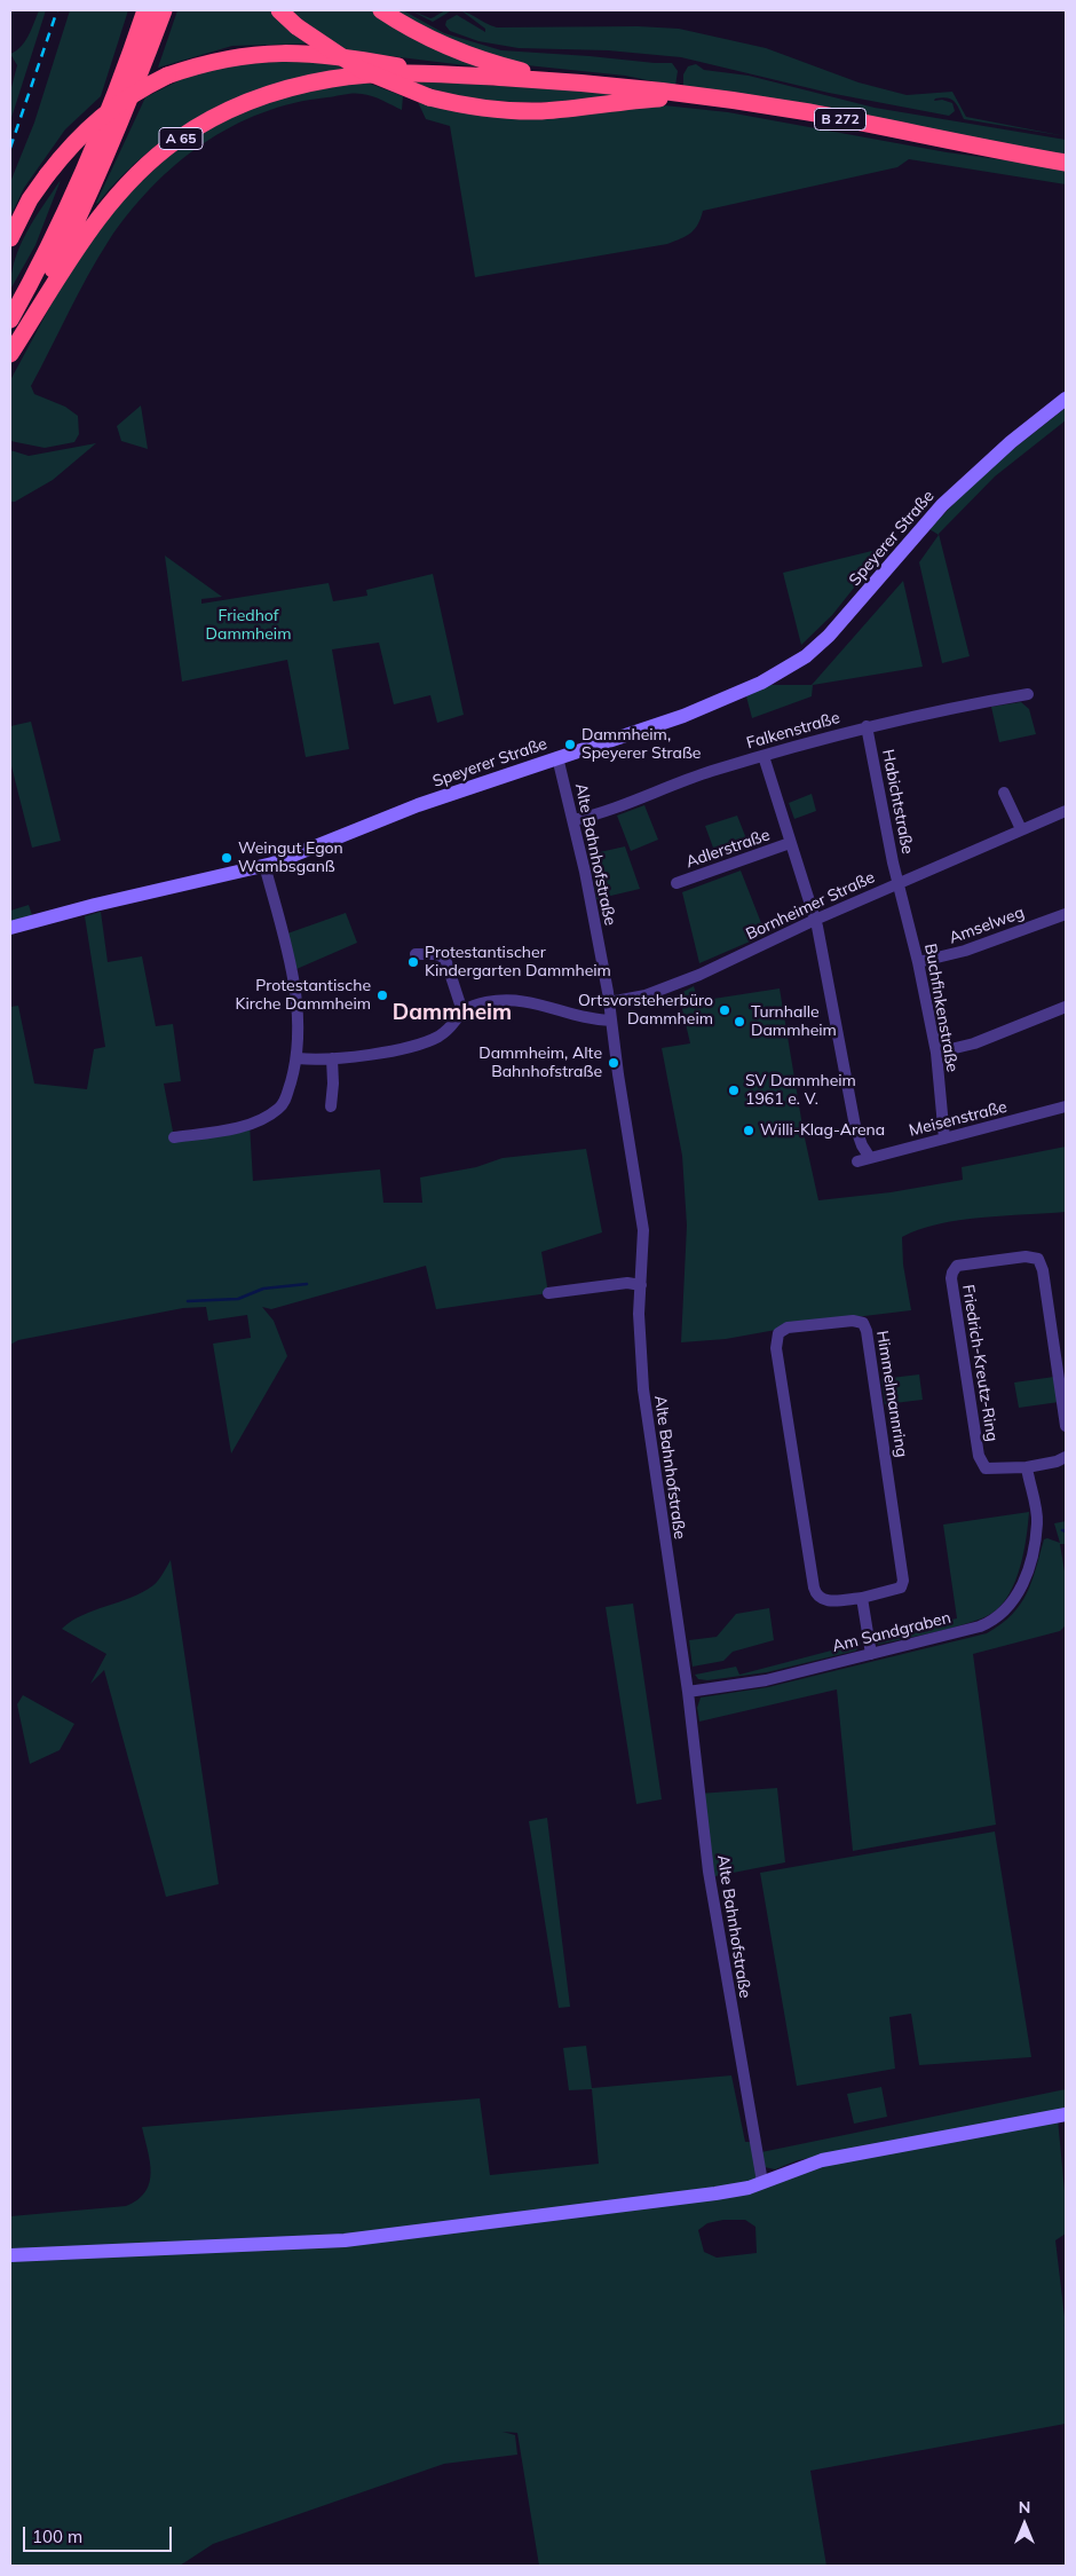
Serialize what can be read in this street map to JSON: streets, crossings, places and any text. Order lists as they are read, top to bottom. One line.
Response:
{"streets":{"highway":["B 272","A 65"],"street":["Speyerer Straße","Falkenstraße","Habichtstraße","Adlerstraße","Alte Bahnhofstraße","Bornheimer Straße","Amselweg","Buchfinkenstraße","Meisenstraße","Friedrich-Kreutz-Ring","Himmelmannring","Am Sandgraben"]},"crossings":[["B 272","A 65"],["Speyerer Straße","Alte Bahnhofstraße"],["Falkenstraße","Habichtstraße"],["Falkenstraße","Adlerstraße"],["Falkenstraße","Alte Bahnhofstraße"],["Habichtstraße","Bornheimer Straße"],["Habichtstraße","Buchfinkenstraße"],["Adlerstraße","Bornheimer Straße"],["Adlerstraße","Meisenstraße"],["Alte Bahnhofstraße","Bornheimer Straße"],["Alte Bahnhofstraße","Am Sandgraben"],["Bornheimer Straße","Buchfinkenstraße"],["Amselweg","Buchfinkenstraße"],["Buchfinkenstraße","Meisenstraße"],["Friedrich-Kreutz-Ring","Am Sandgraben"]],"districts":["Dammheim"],"parks":["Friedhof Dammheim"],"places":["Dammheim, Speyerer Straße","Weingut Egon Wambsganß","Protestantischer Kindergarten Dammheim","Protestantische Kirche Dammheim","Ortsvorsteherbüro Dammheim","Turnhalle Dammheim","Dammheim, Alte Bahnhofstraße","SV Dammheim 1961 e. V.","Willi-Klag-Arena"],"scale_bar":"100 m","north":"top"}
